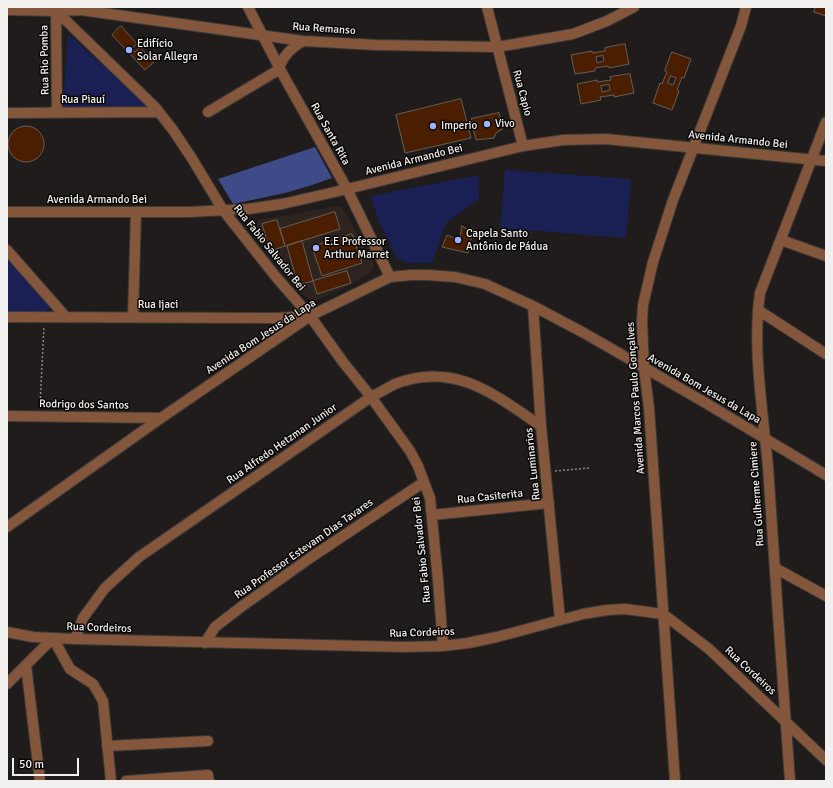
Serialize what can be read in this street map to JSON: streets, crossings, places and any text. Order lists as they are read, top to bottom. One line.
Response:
{"streets":{"street":["Rua Remanso","Rua Rio Pomba","Rua Capio","Rua Piauí","Rua Santa Rita","Avenida Armando Bei","Rua Fabio Salvador Bei","Rua Ijaci","Avenida Bom Jesus da Lapa","Avenida Marcos Paulo Gonçalves","Rodrigo dos Santos","Rua Alfredo Hetzman Junior","Rua Luminarios","Rua Gulherme Cimiere","Rua Casiterita","Rua Professor Estevam Dias Tavares","Rua Cordeiros"]},"crossings":[["Rua Remanso","Rua Rio Pomba"],["Rua Remanso","Rua Capio"],["Rua Remanso","Rua Santa Rita"],["Rua Remanso","Rua Fabio Salvador Bei"],["Rua Rio Pomba","Rua Piauí"],["Rua Rio Pomba","Rua Fabio Salvador Bei"],["Rua Capio","Avenida Armando Bei"],["Rua Piauí","Rua Fabio Salvador Bei"],["Rua Santa Rita","Avenida Armando Bei"],["Rua Santa Rita","Avenida Bom Jesus da Lapa"],["Avenida Armando Bei","Rua Fabio Salvador Bei"],["Avenida Armando Bei","Avenida Marcos Paulo Gonçalves"],["Avenida Armando Bei","Rua Gulherme Cimiere"],["Rua Fabio Salvador Bei","Rua Ijaci"],["Rua Fabio Salvador Bei","Avenida Bom Jesus da Lapa"],["Rua Fabio Salvador Bei","Rua Alfredo Hetzman Junior"],["Rua Fabio Salvador Bei","Rua Casiterita"],["Rua Fabio Salvador Bei","Rua Professor Estevam Dias Tavares"],["Rua Fabio Salvador Bei","Rua Cordeiros"],["Rua Ijaci","Avenida Bom Jesus da Lapa"],["Avenida Bom Jesus da Lapa","Avenida Marcos Paulo Gonçalves"],["Avenida Bom Jesus da Lapa","Rodrigo dos Santos"],["Avenida Bom Jesus da Lapa","Rua Luminarios"],["Avenida Bom Jesus da Lapa","Rua Gulherme Cimiere"],["Avenida Marcos Paulo Gonçalves","Rua Cordeiros"],["Rua Alfredo Hetzman Junior","Rua Luminarios"],["Rua Alfredo Hetzman Junior","Rua Cordeiros"],["Rua Luminarios","Rua Casiterita"],["Rua Luminarios","Rua Cordeiros"],["Rua Gulherme Cimiere","Rua Cordeiros"],["Rua Professor Estevam Dias Tavares","Rua Cordeiros"]],"places":["Edifício Solar Allegra","Vivo","Imperio","Capela Santo Antônio de Pádua","E.E Professor Arthur Marret"],"scale_bar":"50 m"}
